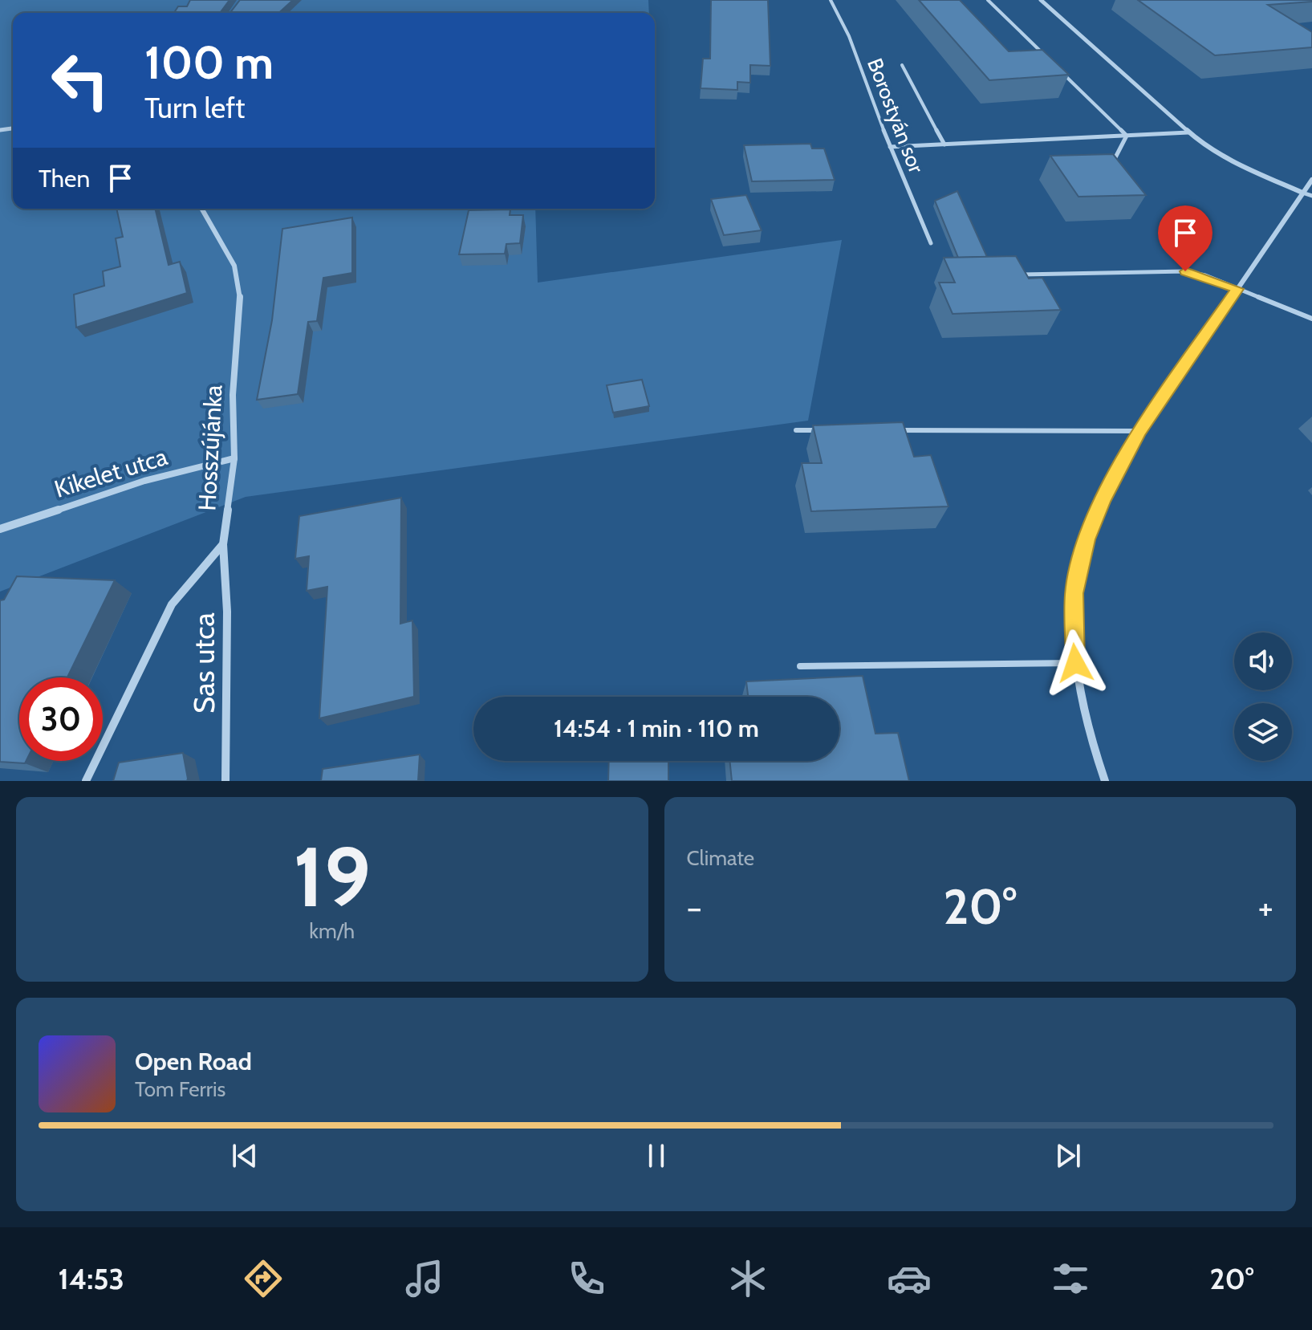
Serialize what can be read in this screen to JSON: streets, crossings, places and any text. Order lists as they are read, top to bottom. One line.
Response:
{"streets":{"street":["Hosszújánka","Kikelet utca","Sas utca"],"lane":["Borostyán sor"]},"crossings":[["Hosszújánka","Kikelet utca"],["Hosszújánka","Sas utca"]],"page":{"turn":["100 m","Turn left"],"then":"Then","limit":"30","trip":"14:54 · 1 min · 110 m","tile":[["19","km/h"],"Climate"],"heat":["−","20°","+"],"song":["Open Road","Tom Ferris"],"tabs":["14:53","20°"]}}
